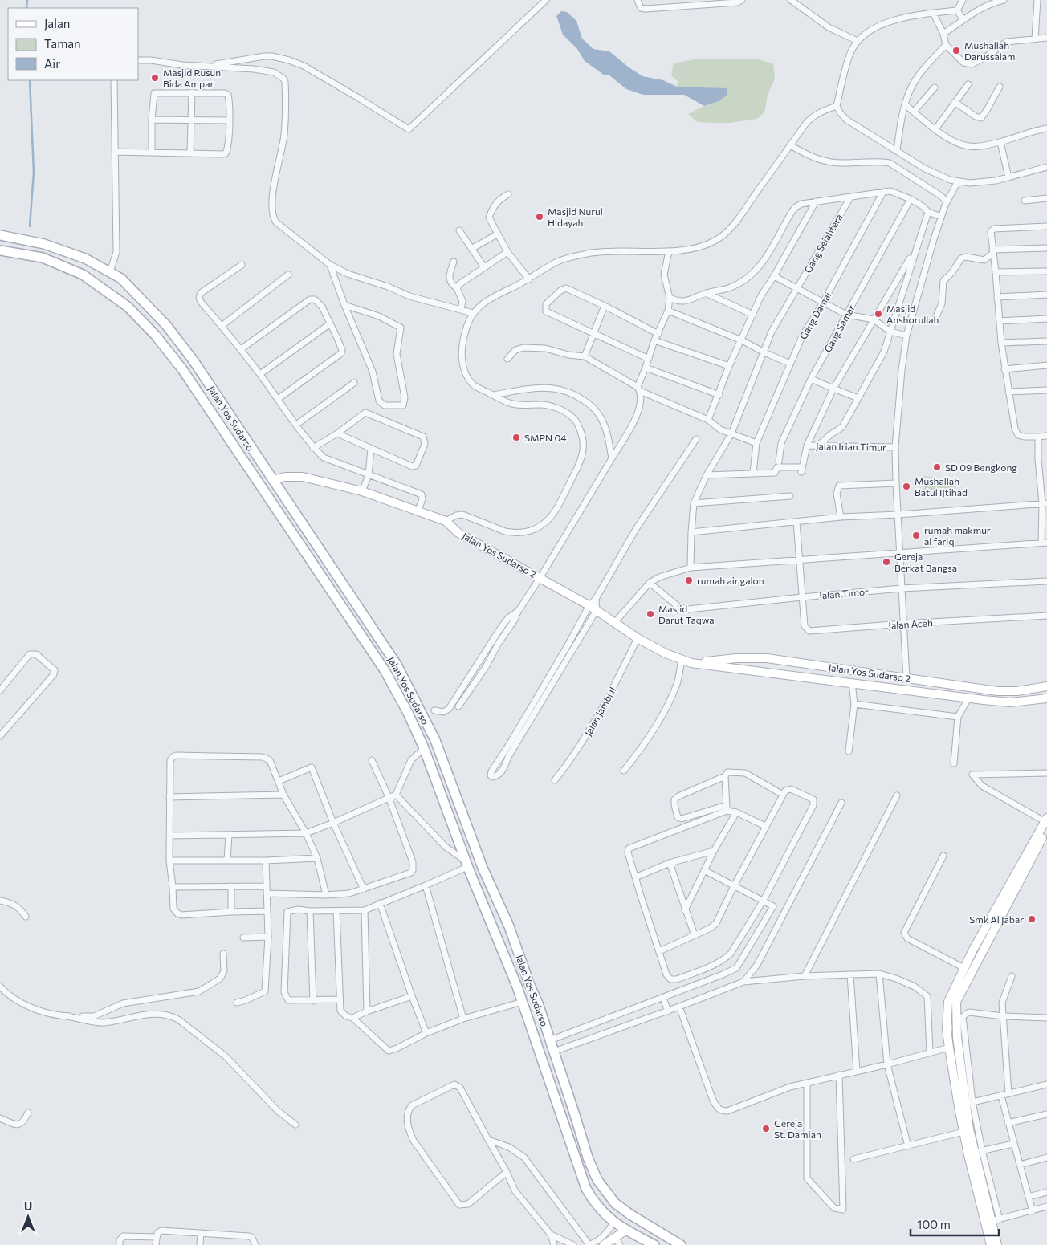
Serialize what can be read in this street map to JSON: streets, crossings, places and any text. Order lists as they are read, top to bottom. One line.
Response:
{"streets":{"main road":["Jalan Yos Sudarso","Jalan Yos Sudarso 2"],"street":["Gang Sejahtera","Gang Damai","Gang Samar","Jalan Irian Timur","Jalan Timor","Jalan Aceh","Jalan Jambi II"]},"crossings":[["Jalan Yos Sudarso","Jalan Yos Sudarso 2"],["Jalan Yos Sudarso 2","Jalan Jambi II"],["Jalan Timor","Jalan Aceh"]],"places":["Mushallah Darussalam","Masjid Rusun Bida Ampar","Masjid Nurul Hidayah","Masjid Anshorullah","SMPN 04","SD 09 Bengkong","Mushallah Batul IJtihad","rumah makmur al fariq","Gereja Berkat Bangsa","rumah air galon","Masjid Darut Taqwa","Smk Al Jabar","Gereja St. Damian"],"legend":["Jalan","Taman","Air"],"scale_bar":"100 m","north":"top"}
